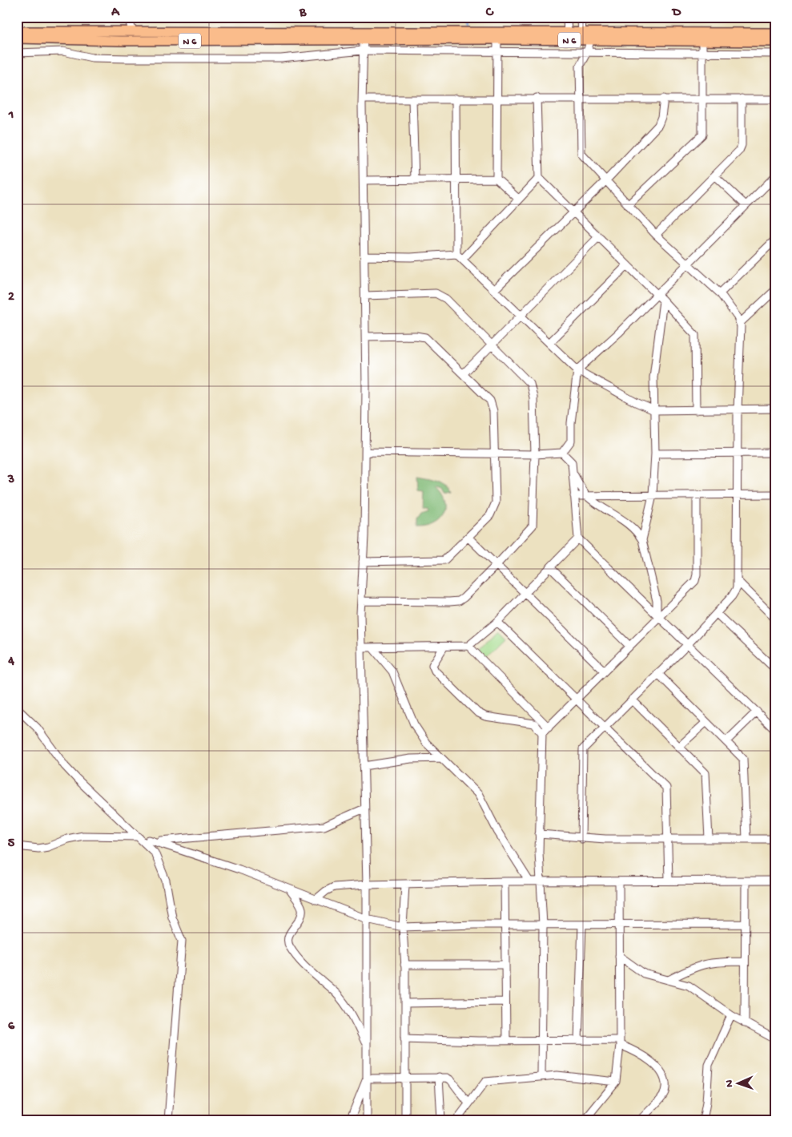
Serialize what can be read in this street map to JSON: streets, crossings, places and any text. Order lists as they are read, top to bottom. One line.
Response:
{"streets":{"main road":["N 6"]},"north":"left","grid":{"columns":["A","B","C","D"],"rows":["1","2","3","4","5","6"]}}
